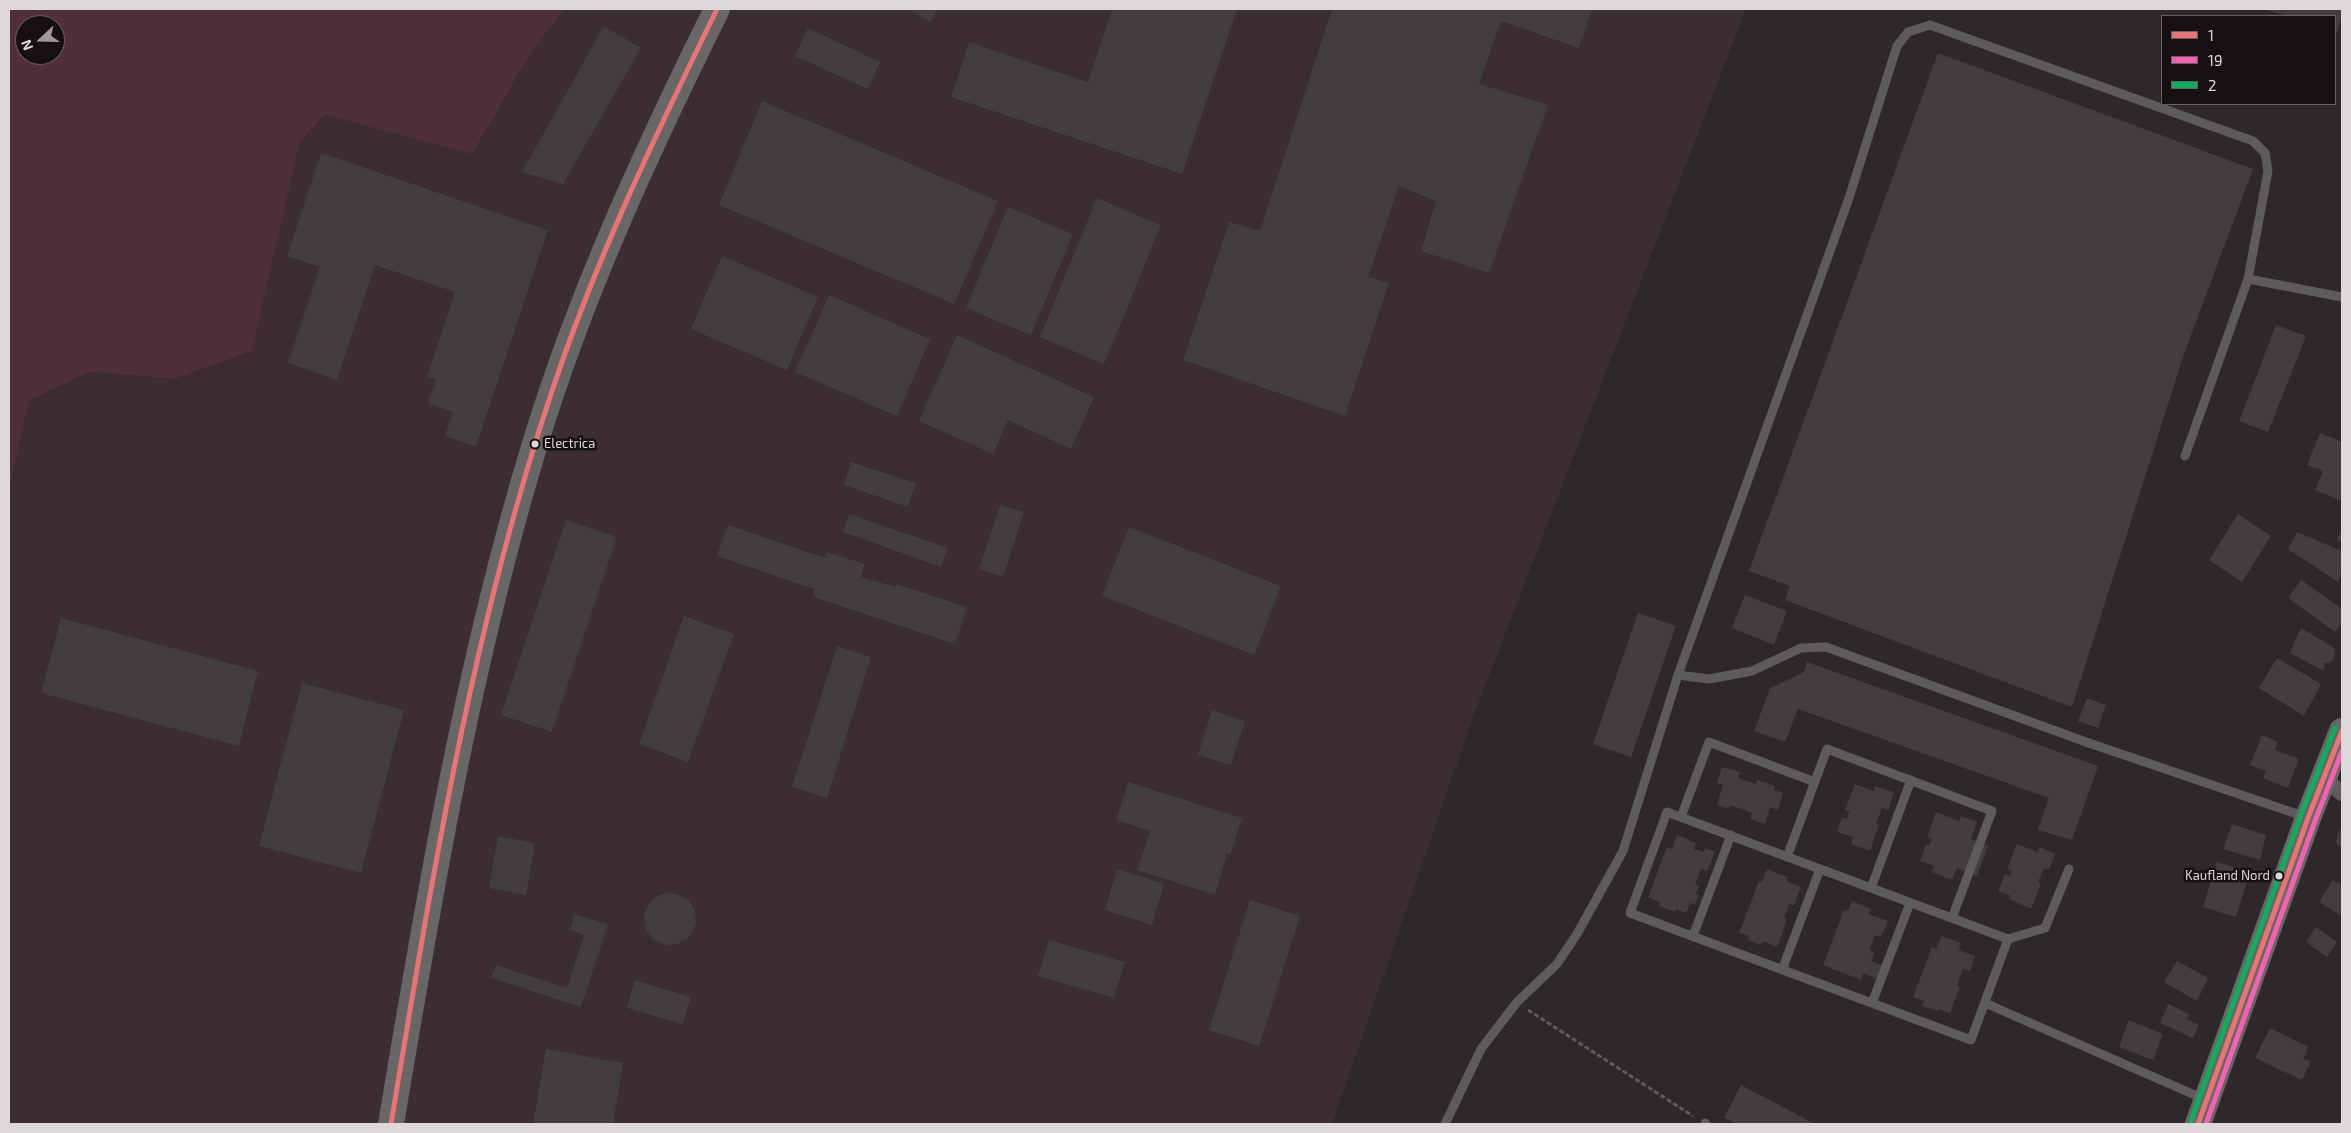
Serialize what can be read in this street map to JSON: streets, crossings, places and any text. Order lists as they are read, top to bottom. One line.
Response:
{"places":["Electrica","Kaufland Nord"],"lines":["transit line 1","transit line 2","transit line 19"],"legend":["1","19","2"],"north":"left"}
